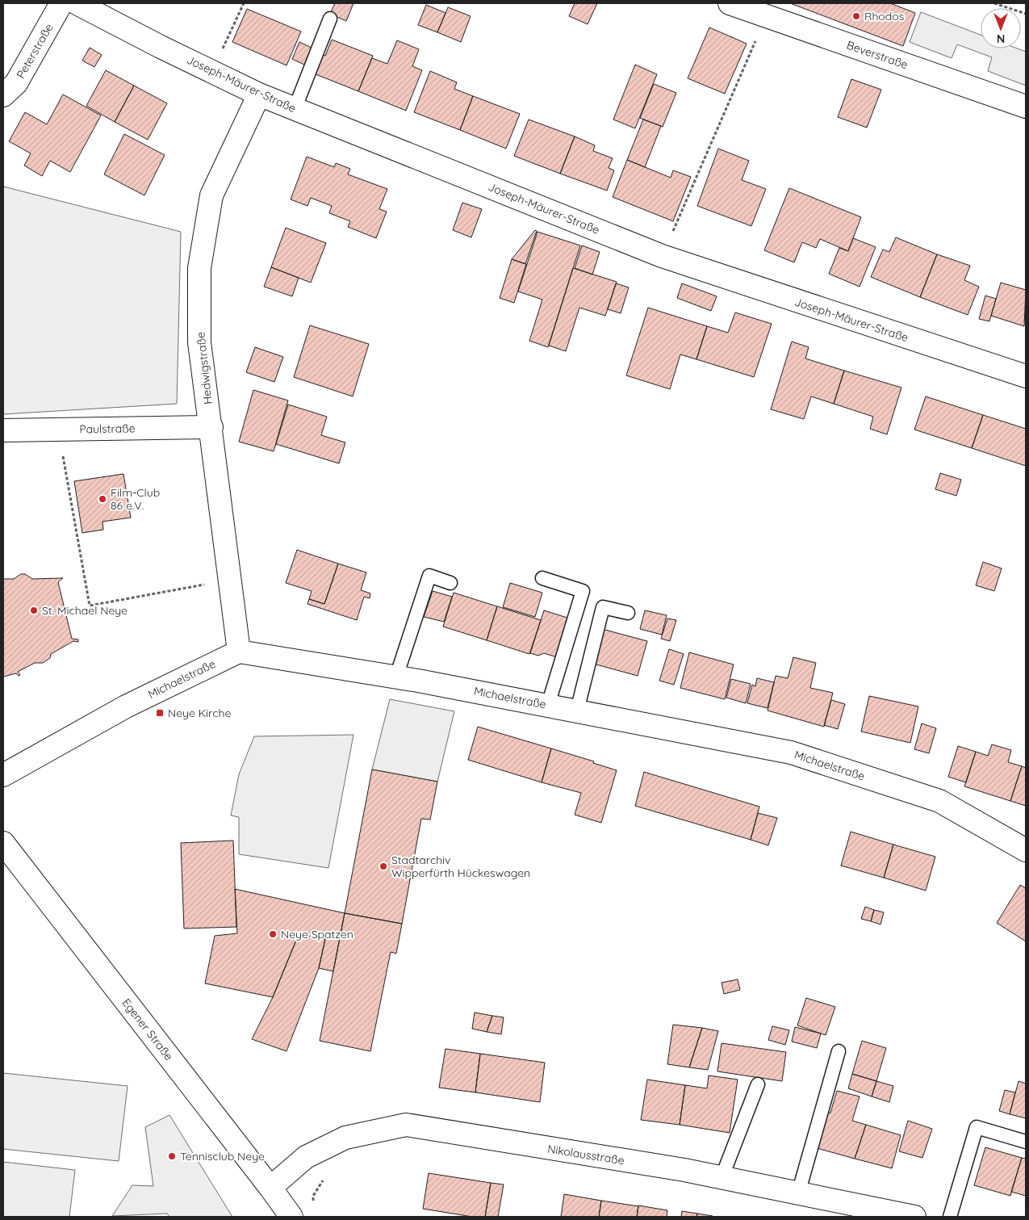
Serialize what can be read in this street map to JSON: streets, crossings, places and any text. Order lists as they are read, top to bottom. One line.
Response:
{"streets":{"street":["Peterstraße","Beverstraße","Joseph-Mäurer-Straße","Hedwigstraße","Paulstraße","Michaelstraße","Egener Straße","Nikolausstraße"]},"crossings":[["Joseph-Mäurer-Straße","Hedwigstraße"],["Hedwigstraße","Paulstraße"],["Hedwigstraße","Michaelstraße"],["Egener Straße","Nikolausstraße"]],"places":{"other":["Rhodos","Film-Club 86 e.V.","St. Michael Neye","Stadtarchiv Wipperfürth Hückeswagen","Neye Spatzen","Tennisclub Neye"],"transit":["Neye Kirche"]},"north":"bottom"}
